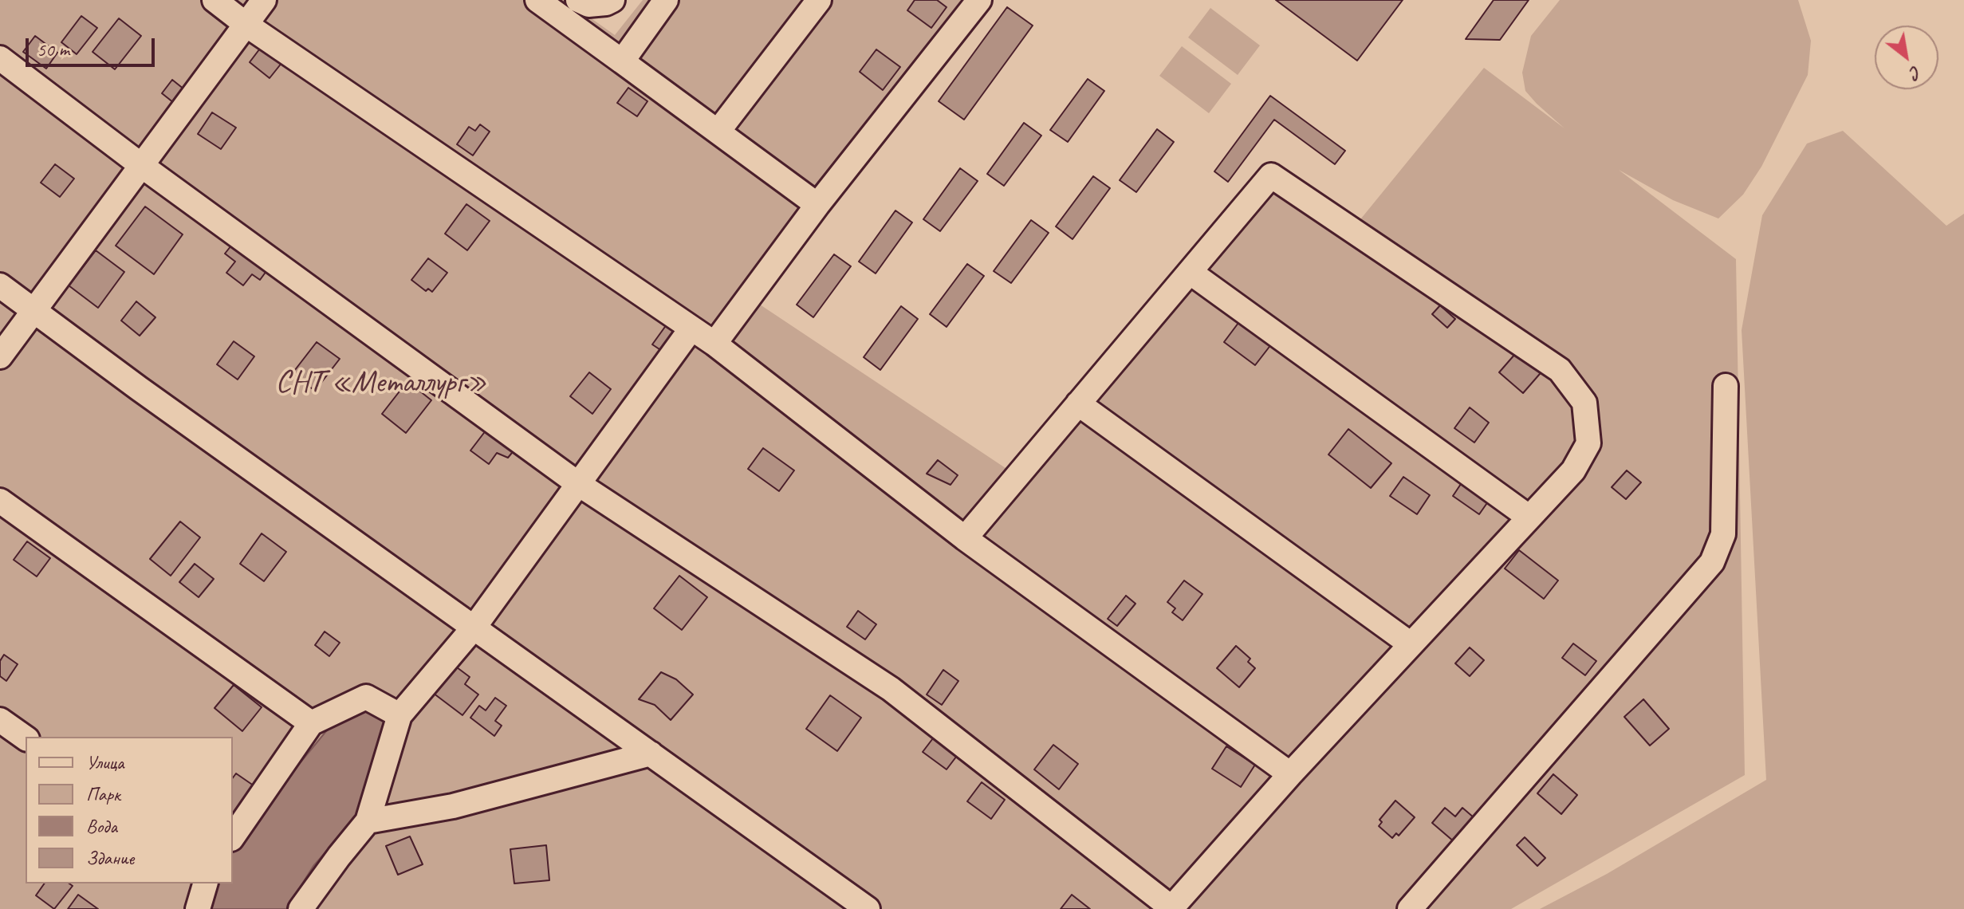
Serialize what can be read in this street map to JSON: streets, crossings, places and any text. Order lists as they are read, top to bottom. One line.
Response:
{"parks":["СНТ «Металлург»"],"legend":["Улица","Парк","Вода","Здание"],"scale_bar":"50 m","north":"bottom right"}
